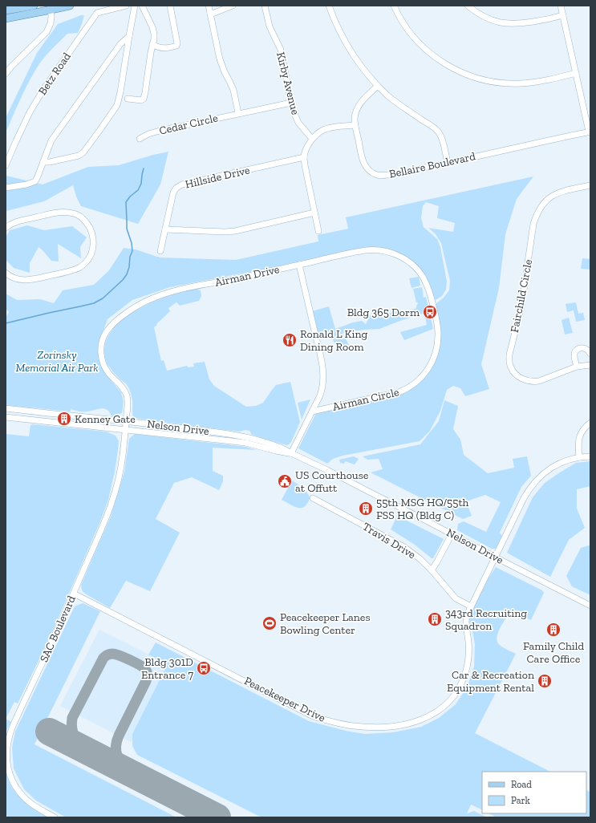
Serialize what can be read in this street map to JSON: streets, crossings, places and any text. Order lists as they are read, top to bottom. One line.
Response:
{"streets":{"street":["Betz Road","Kirby Avenue","Cedar Circle","Bellaire Boulevard","Hillside Drive","Airman Drive","Fairchild Circle","Airman Circle","Nelson Drive","Travis Drive","SAC Boulevard","Peacekeeper Drive"]},"crossings":[["Kirby Avenue","Cedar Circle"],["Airman Drive","Airman Circle"],["Airman Drive","Nelson Drive"],["Airman Drive","SAC Boulevard"],["Nelson Drive","SAC Boulevard"],["Nelson Drive","Peacekeeper Drive"],["Travis Drive","Peacekeeper Drive"],["SAC Boulevard","Peacekeeper Drive"]],"parks":["Zorinsky Memorial Air Park"],"places":{"bus stop":["Bldg 365 Dorm","Bldg 301D Entrance 7"],"restaurant":["Ronald L King Dining Room"],"building":["Kenney Gate","55th MSG HQ/55th FSS HQ (Bldg C)","343rd Recruiting Squadron","Family Child Care Office","Car & Recreation Equipment Rental"],"public building":["US Courthouse at Offutt"],"sports":["Peacekeeper Lanes Bowling Center"]},"legend":["Road","Park"]}
